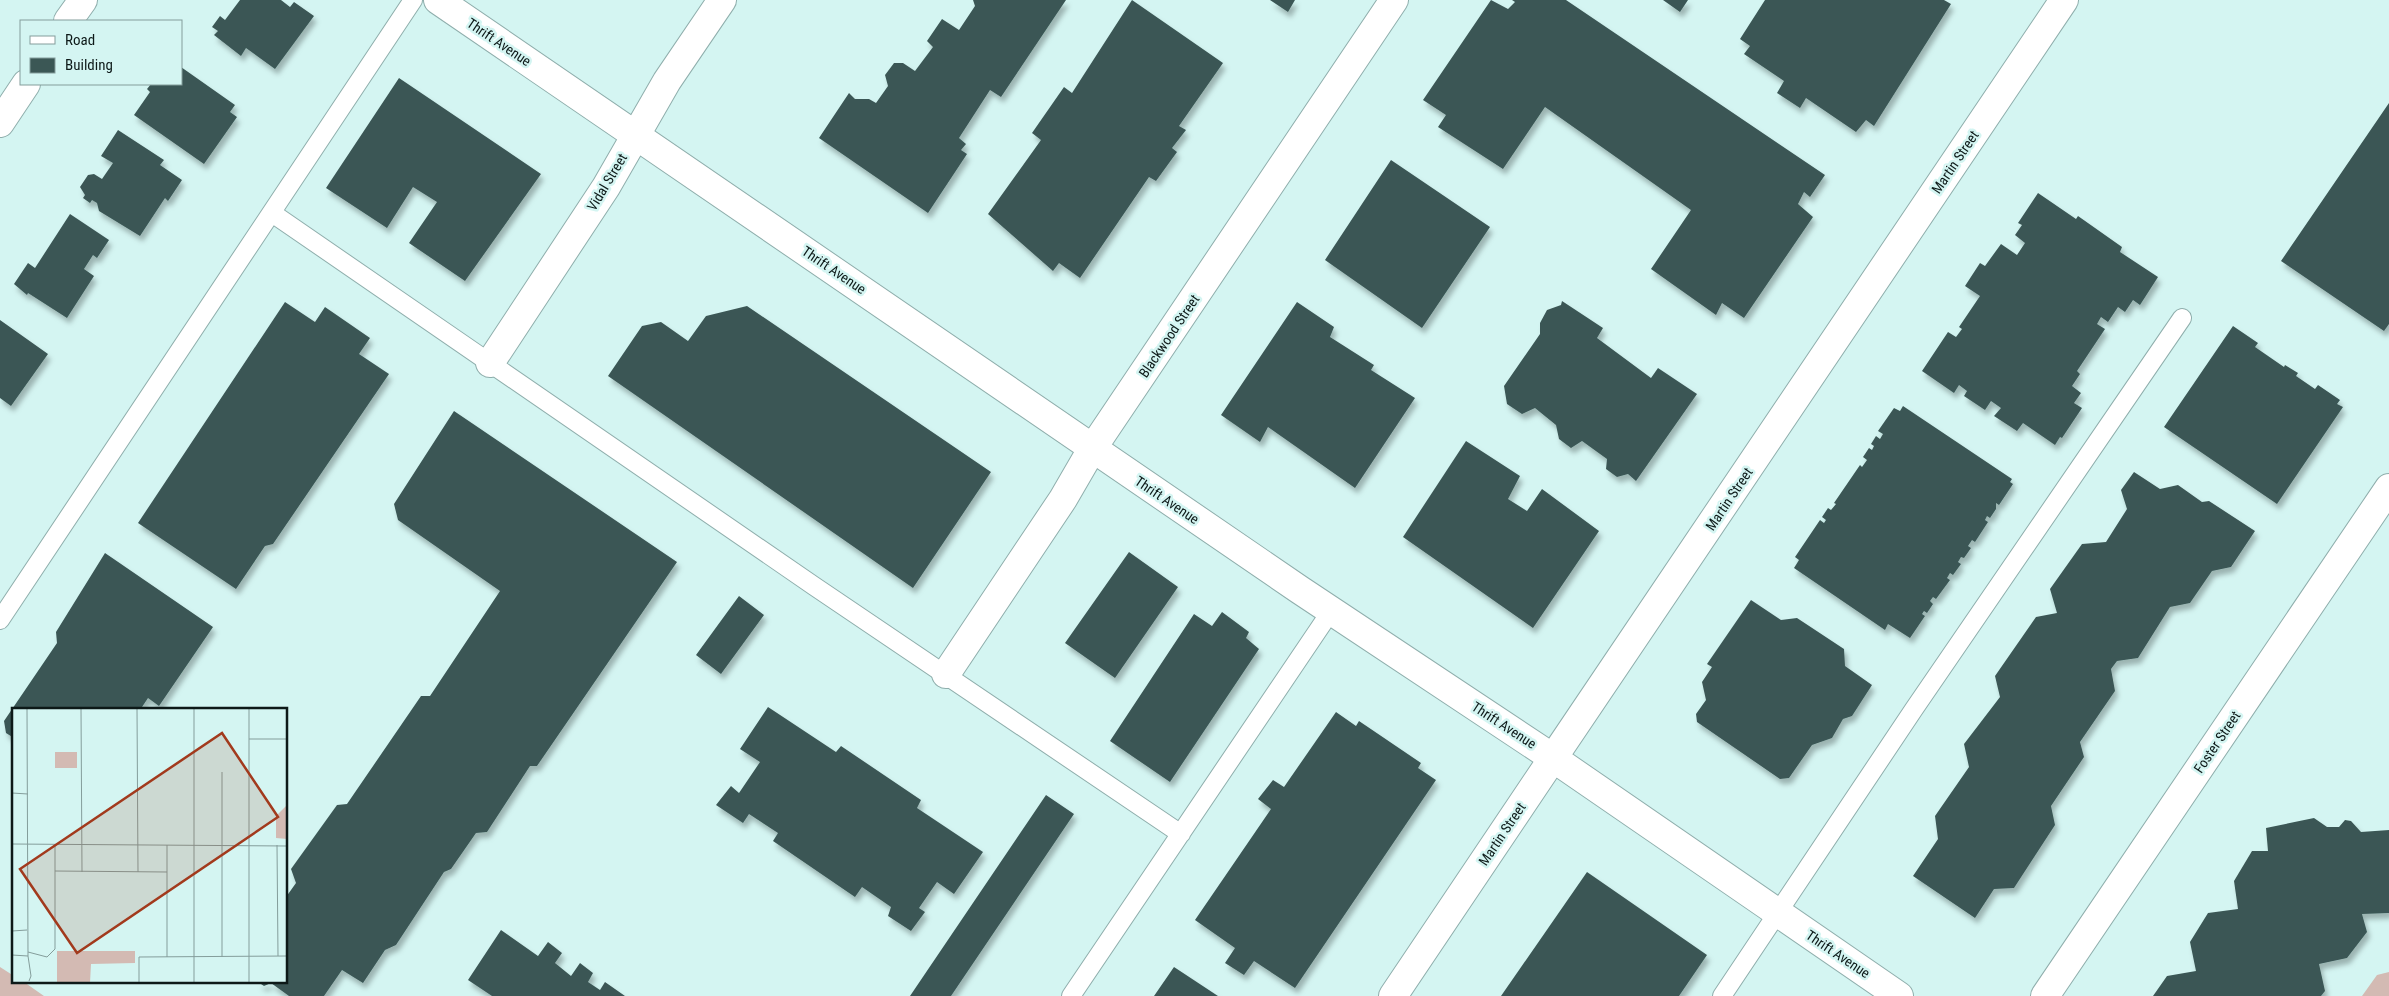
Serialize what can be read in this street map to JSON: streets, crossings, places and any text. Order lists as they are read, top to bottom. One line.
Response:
{"streets":{"street":["Thrift Avenue","Martin Street","Vidal Street","Blackwood Street","Foster Street"]},"crossings":[["Thrift Avenue","Martin Street"],["Thrift Avenue","Vidal Street"],["Thrift Avenue","Blackwood Street"]],"legend":["Road","Building"]}
